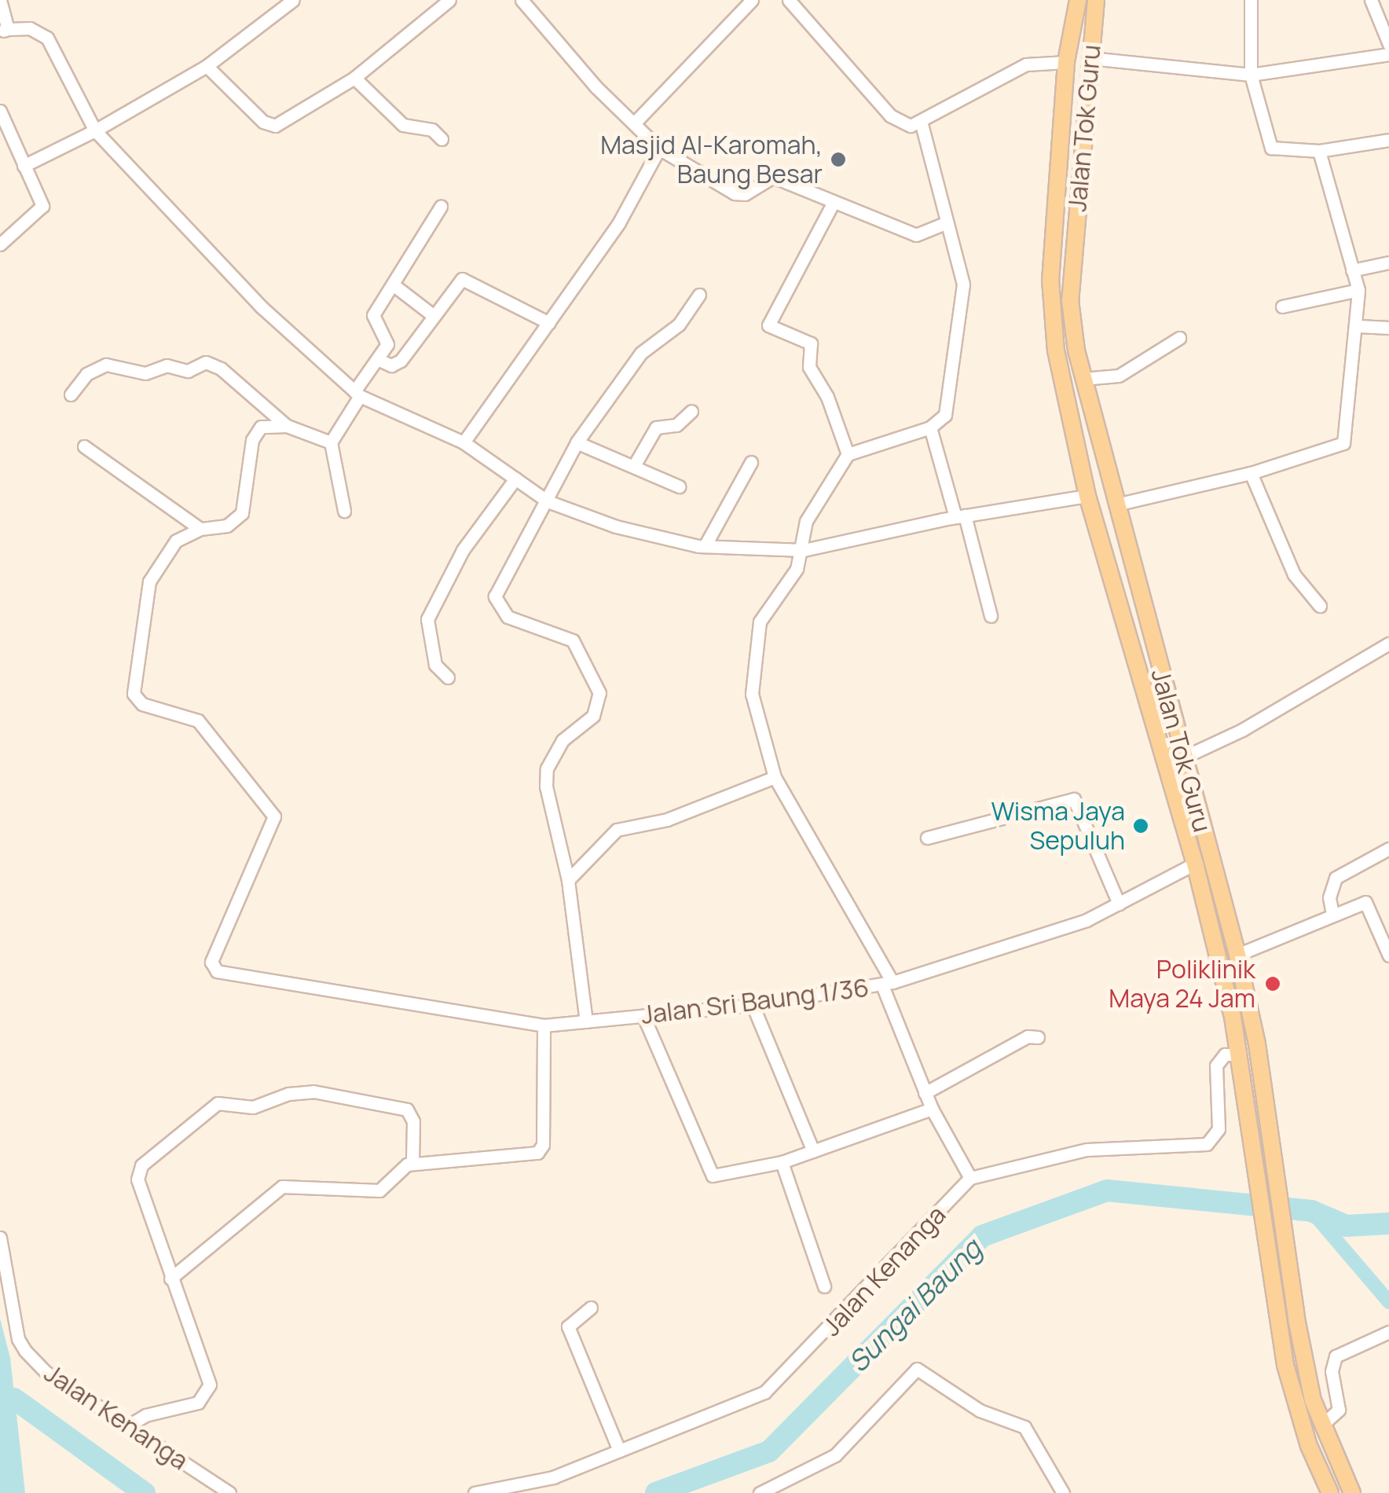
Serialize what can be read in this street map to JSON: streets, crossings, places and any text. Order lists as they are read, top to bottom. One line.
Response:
{"streets":{"main road":["Jalan Tok Guru"],"street":["Jalan Sri Baung 1/36","Jalan Kenanga"]},"crossings":[["Jalan Tok Guru","Jalan Sri Baung 1/36"]],"water":["Sungai Baung"],"places":["Masjid Al-Karomah, Baung Besar","Wisma Jaya Sepuluh","Poliklinik Maya 24 Jam"]}
